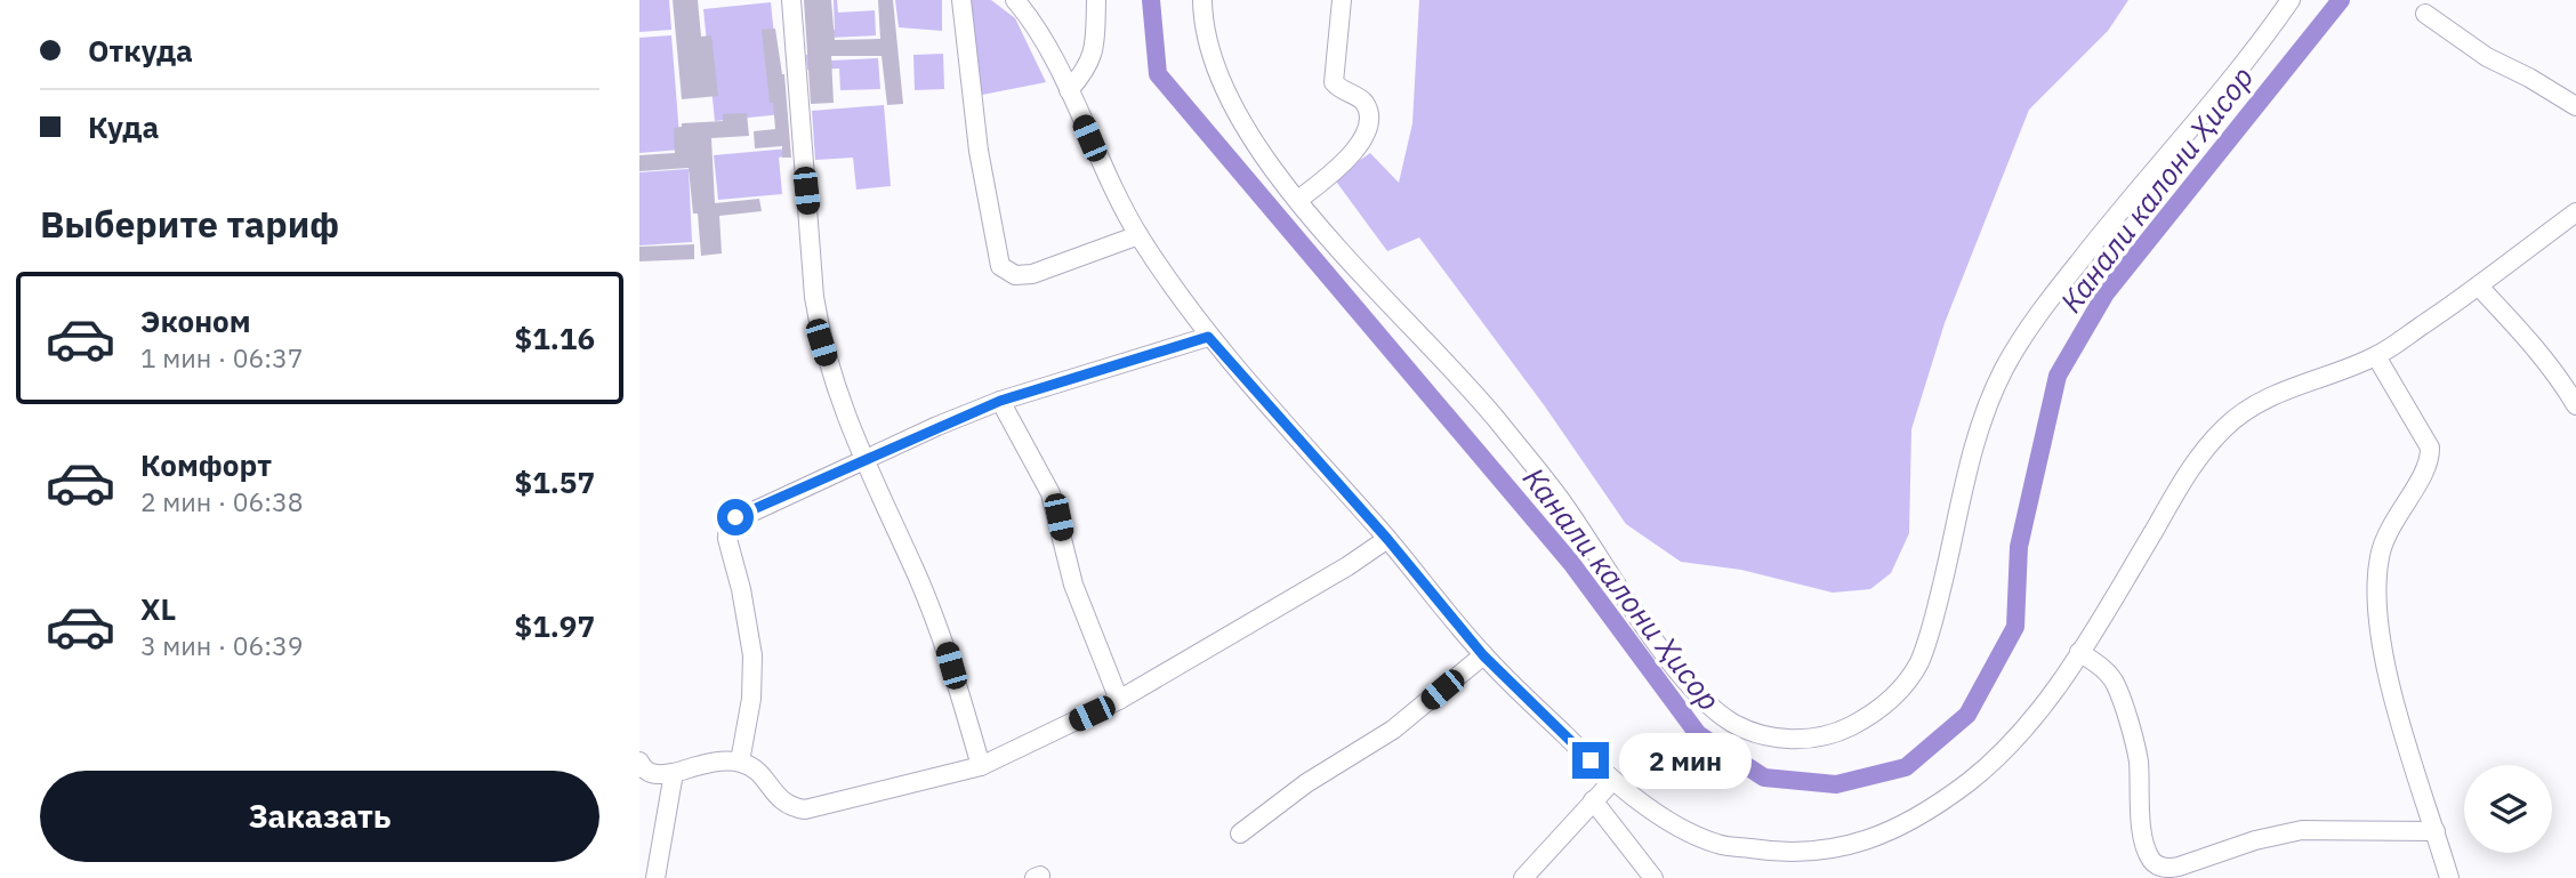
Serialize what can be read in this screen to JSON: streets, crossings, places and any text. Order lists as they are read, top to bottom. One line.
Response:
{"water":["Канали калони Ҳисор"],"page":{"banner":["Откуда","Куда"],"heading":"Выберите тариф","list":[{"name":"Эконом","note":"1 мин · 06:37","value":"$1.16"},{"name":"Комфорт","note":"2 мин · 06:38","value":"$1.57"},{"name":"XL","note":"3 мин · 06:39","value":"$1.97"}],"bubble":"2 мин","buttons":"Заказать"}}
